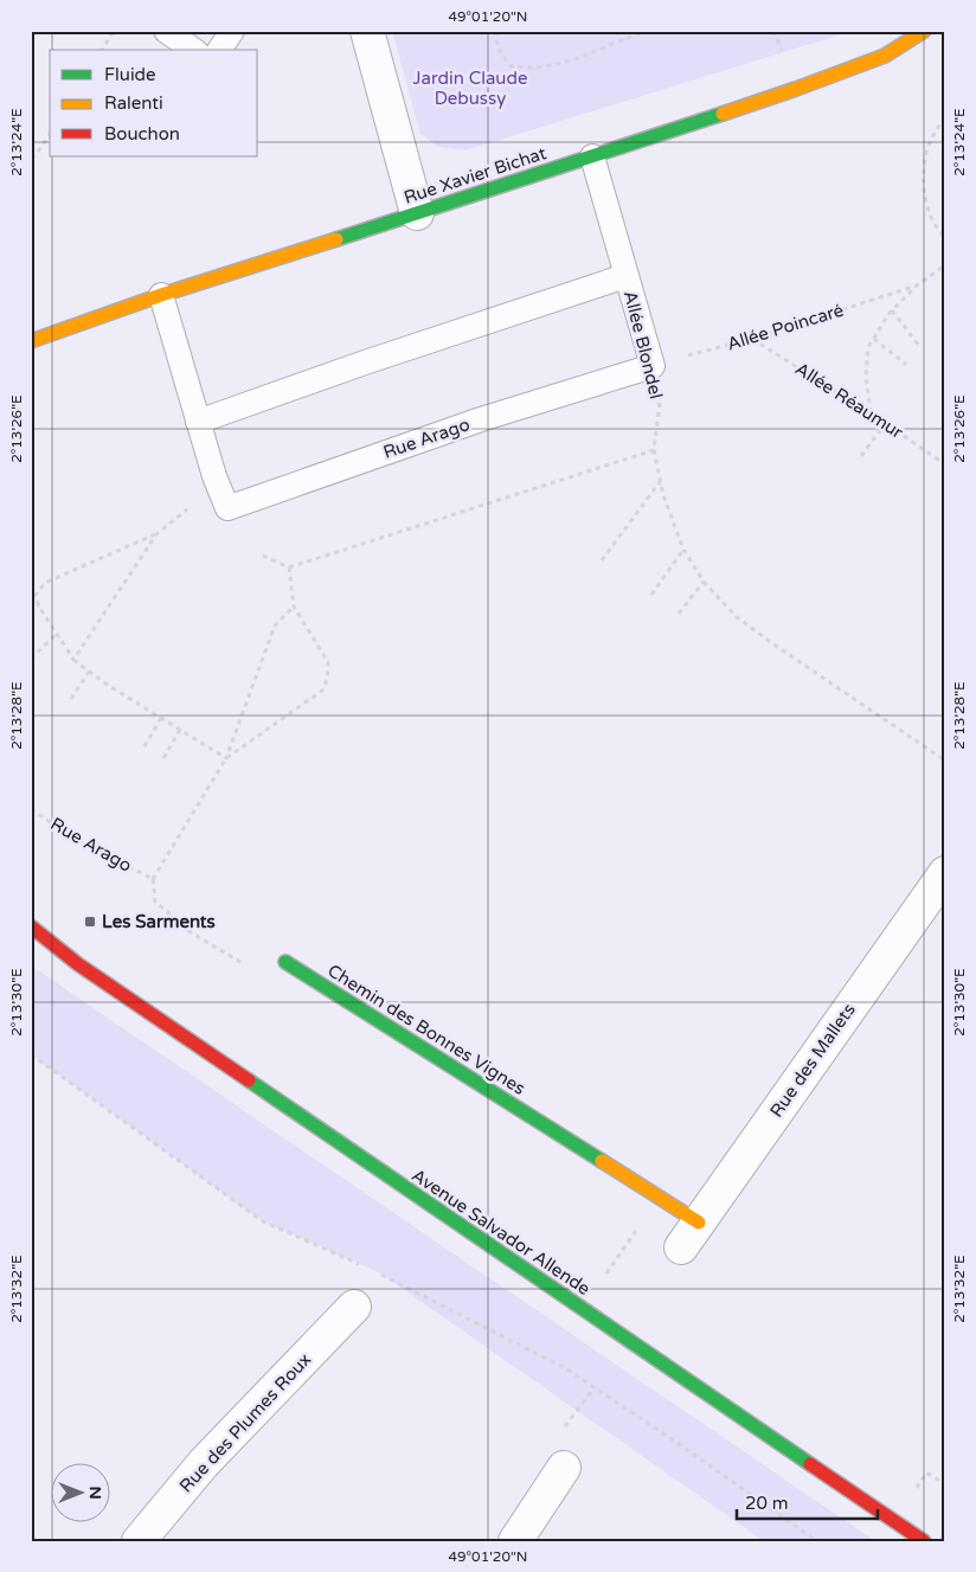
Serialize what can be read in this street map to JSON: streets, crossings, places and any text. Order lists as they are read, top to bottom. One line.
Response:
{"streets":{"street":["Rue Xavier Bichat","Chemin des Bonnes Vignes","Rue des Mallets","Avenue Salvador Allende","Rue des Plumes Roux"],"lane":["Allée Blondel","Rue Arago"],"path":["Allée Poincaré","Allée Réaumur"]},"crossings":[["Rue Xavier Bichat","Allée Blondel"],["Rue Xavier Bichat","Rue Arago"],["Allée Poincaré","Allée Blondel"],["Allée Poincaré","Allée Réaumur"],["Allée Poincaré","Rue Arago"],["Allée Blondel","Rue Arago"],["Chemin des Bonnes Vignes","Rue des Mallets"]],"parks":["Jardin Claude Debussy"],"places":{"transit":["Les Sarments"]},"legend":["Fluide","Ralenti","Bouchon"],"scale_bar":"20 m","north":"right","coordinates":["49°01'20\"N","2°13'24\"E","2°13'26\"E","2°13'28\"E","2°13'30\"E","2°13'32\"E"]}
